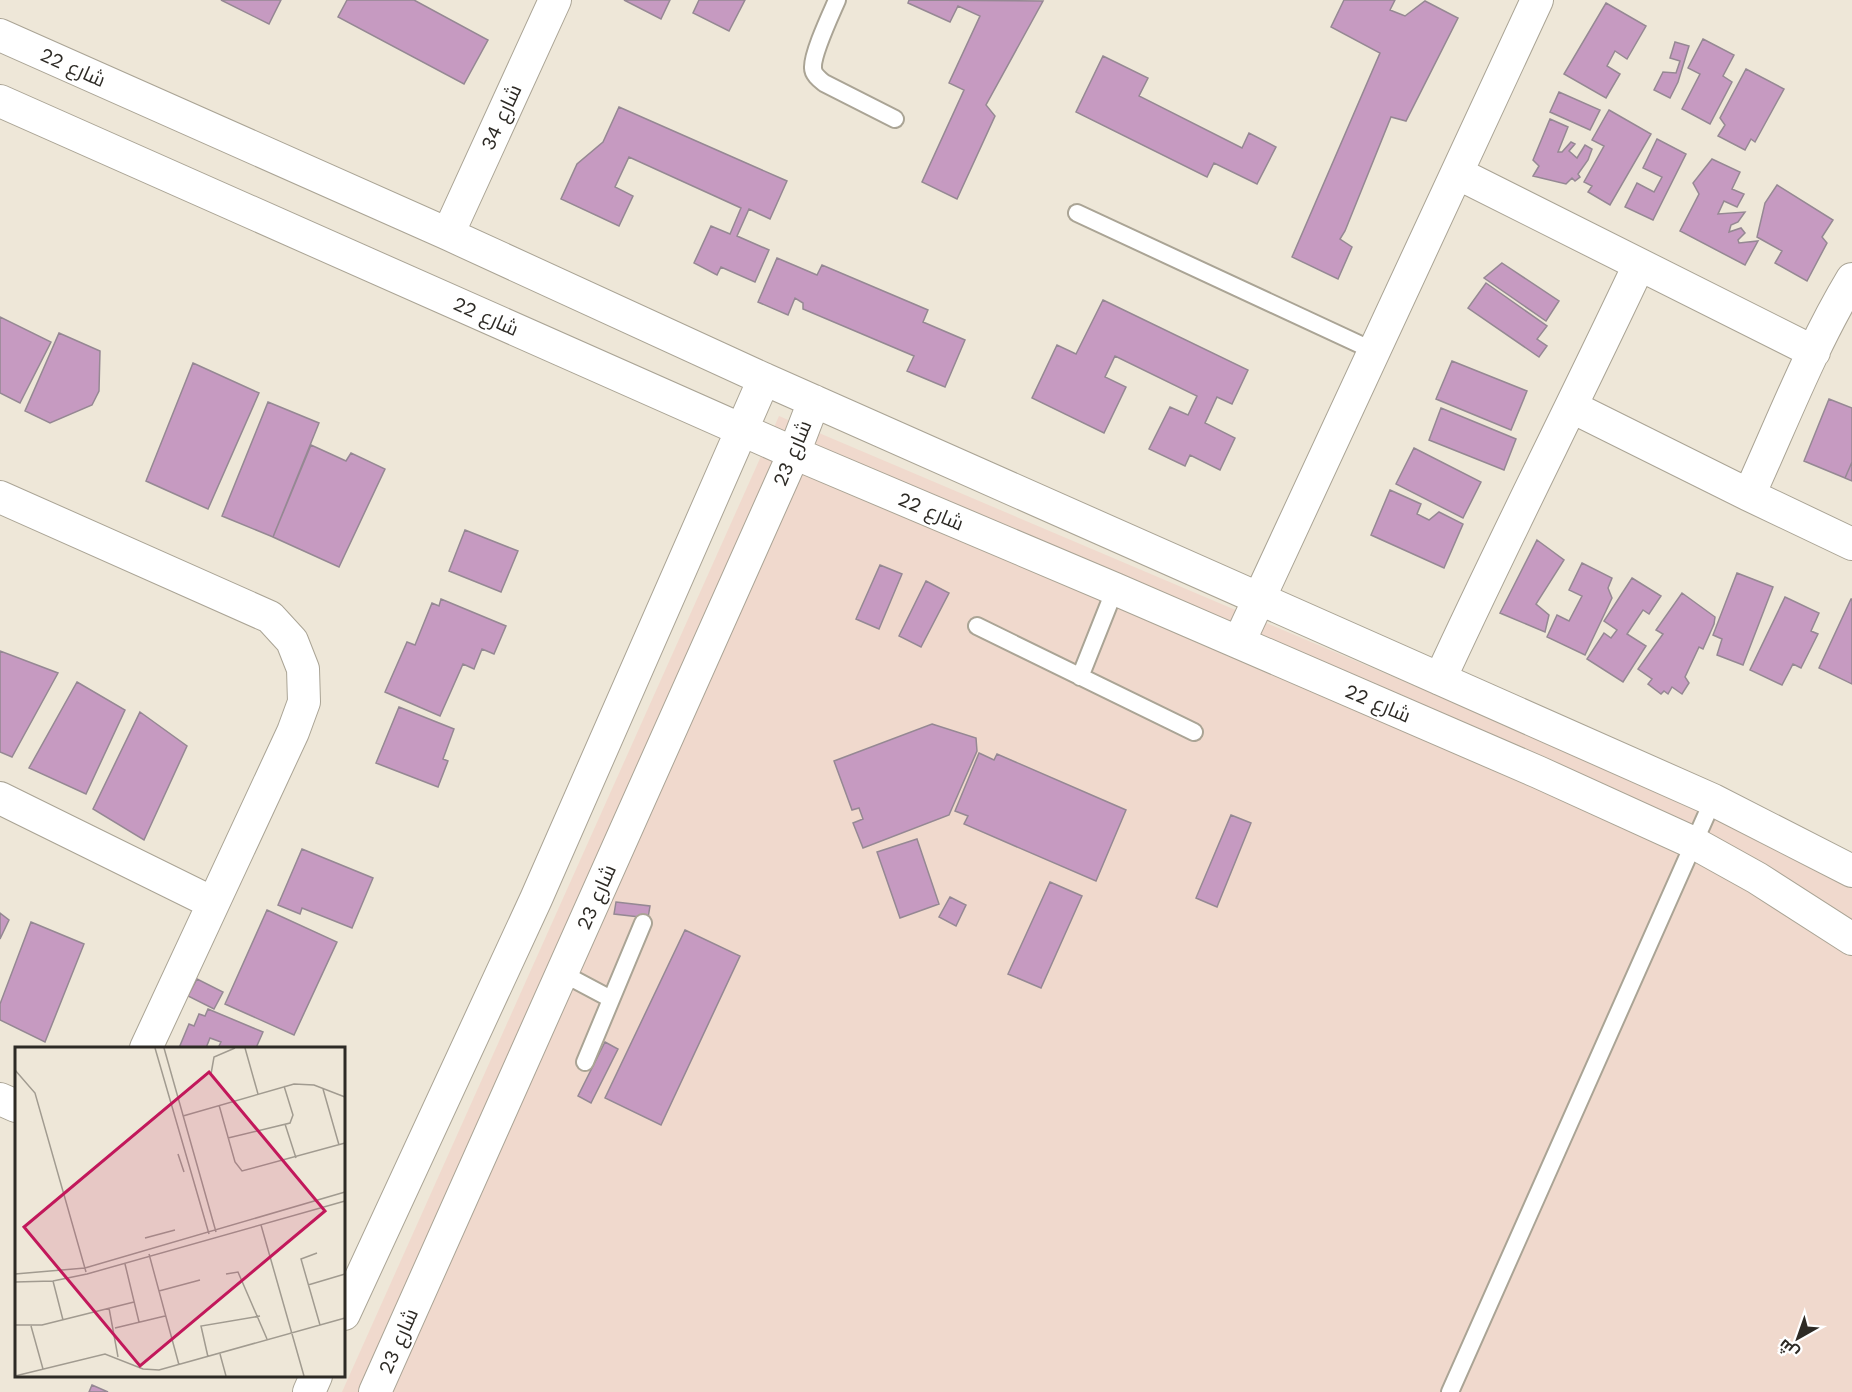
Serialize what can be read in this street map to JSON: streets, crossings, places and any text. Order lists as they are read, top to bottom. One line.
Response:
{"streets":{"street":["شارع 22","شارع 34","شارع 23"]},"crossings":[["شارع 22","شارع 34"],["شارع 22","شارع 23"]],"north":"bottom left"}
